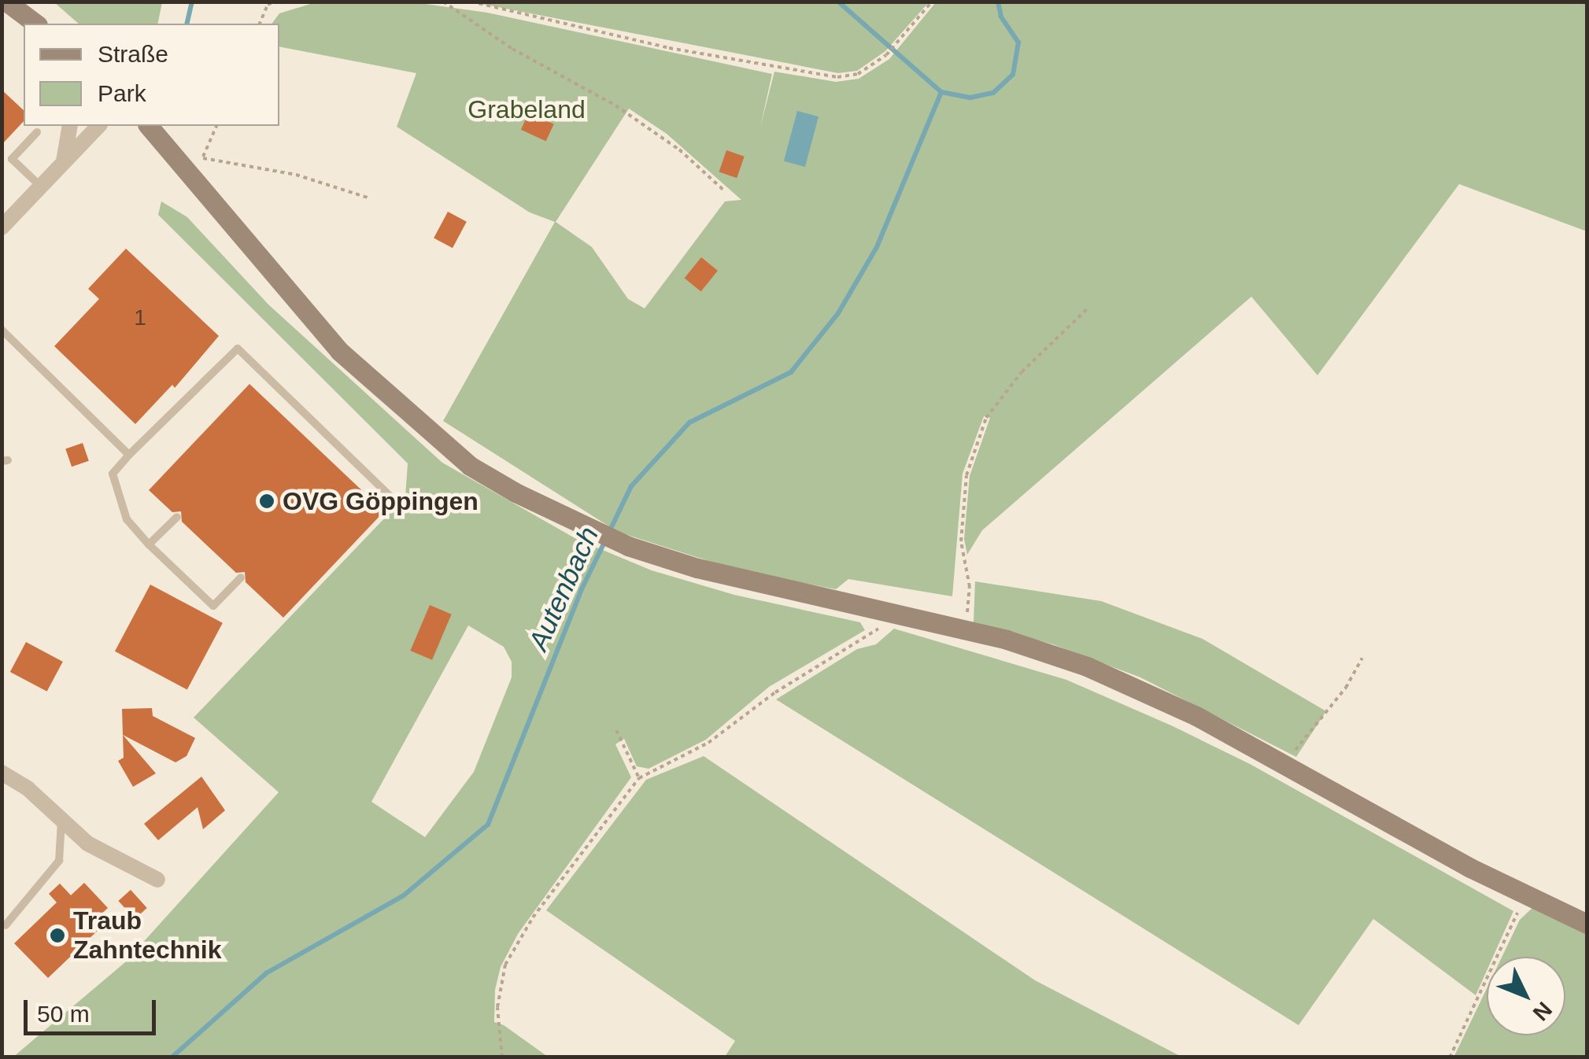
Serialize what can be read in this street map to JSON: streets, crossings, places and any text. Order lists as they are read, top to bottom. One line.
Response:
{"water":["Autenbach"],"parks":["Grabeland"],"places":["OVG Göppingen","Traub Zahntechnik"],"house_numbers":["1"],"legend":["Straße","Park"],"scale_bar":"50 m","north":"bottom right"}
